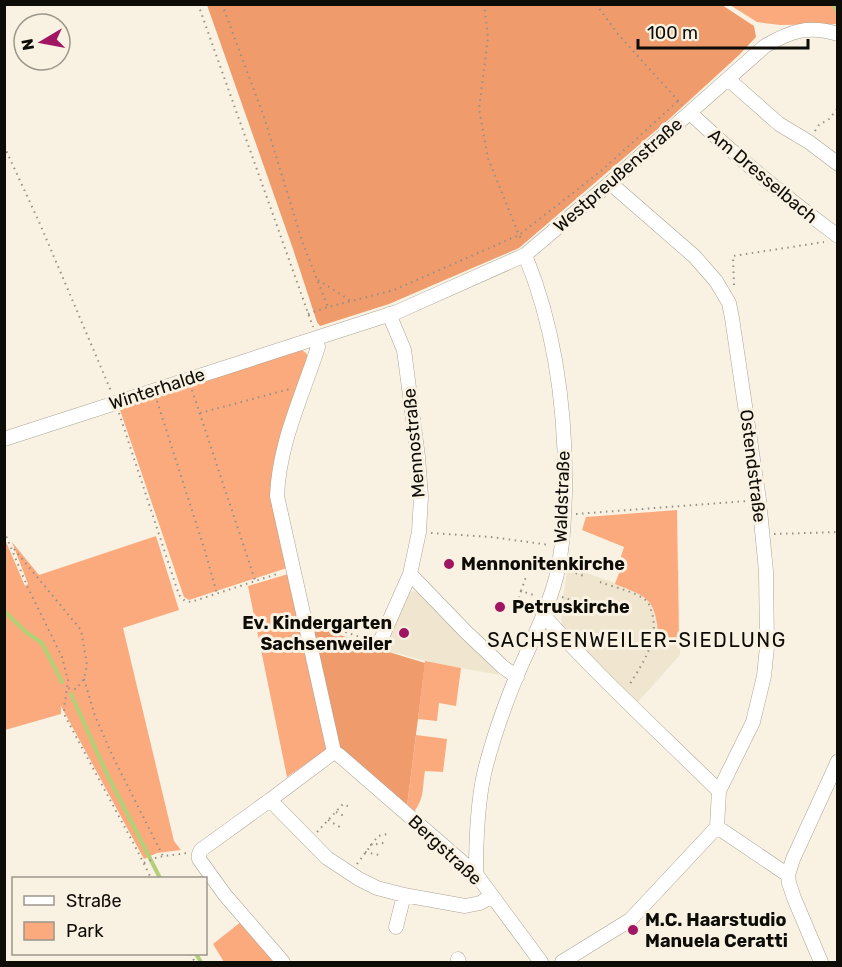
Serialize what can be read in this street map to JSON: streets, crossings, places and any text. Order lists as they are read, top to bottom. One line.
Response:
{"streets":{"street":["Westpreußenstraße","Am Dresselbach","Winterhalde","Mennostraße","Ostendstraße","Waldstraße","Bergstraße"]},"crossings":[["Westpreußenstraße","Am Dresselbach"],["Westpreußenstraße","Winterhalde"],["Westpreußenstraße","Mennostraße"],["Westpreußenstraße","Ostendstraße"],["Westpreußenstraße","Waldstraße"],["Waldstraße","Bergstraße"]],"districts":["SACHSENWEILER-SIEDLUNG"],"places":["Mennonitenkirche","Petruskirche","Ev. Kindergarten Sachsenweiler","M.C. Haarstudio Manuela Ceratti"],"legend":["Straße","Park"],"scale_bar":"100 m","north":"left"}
